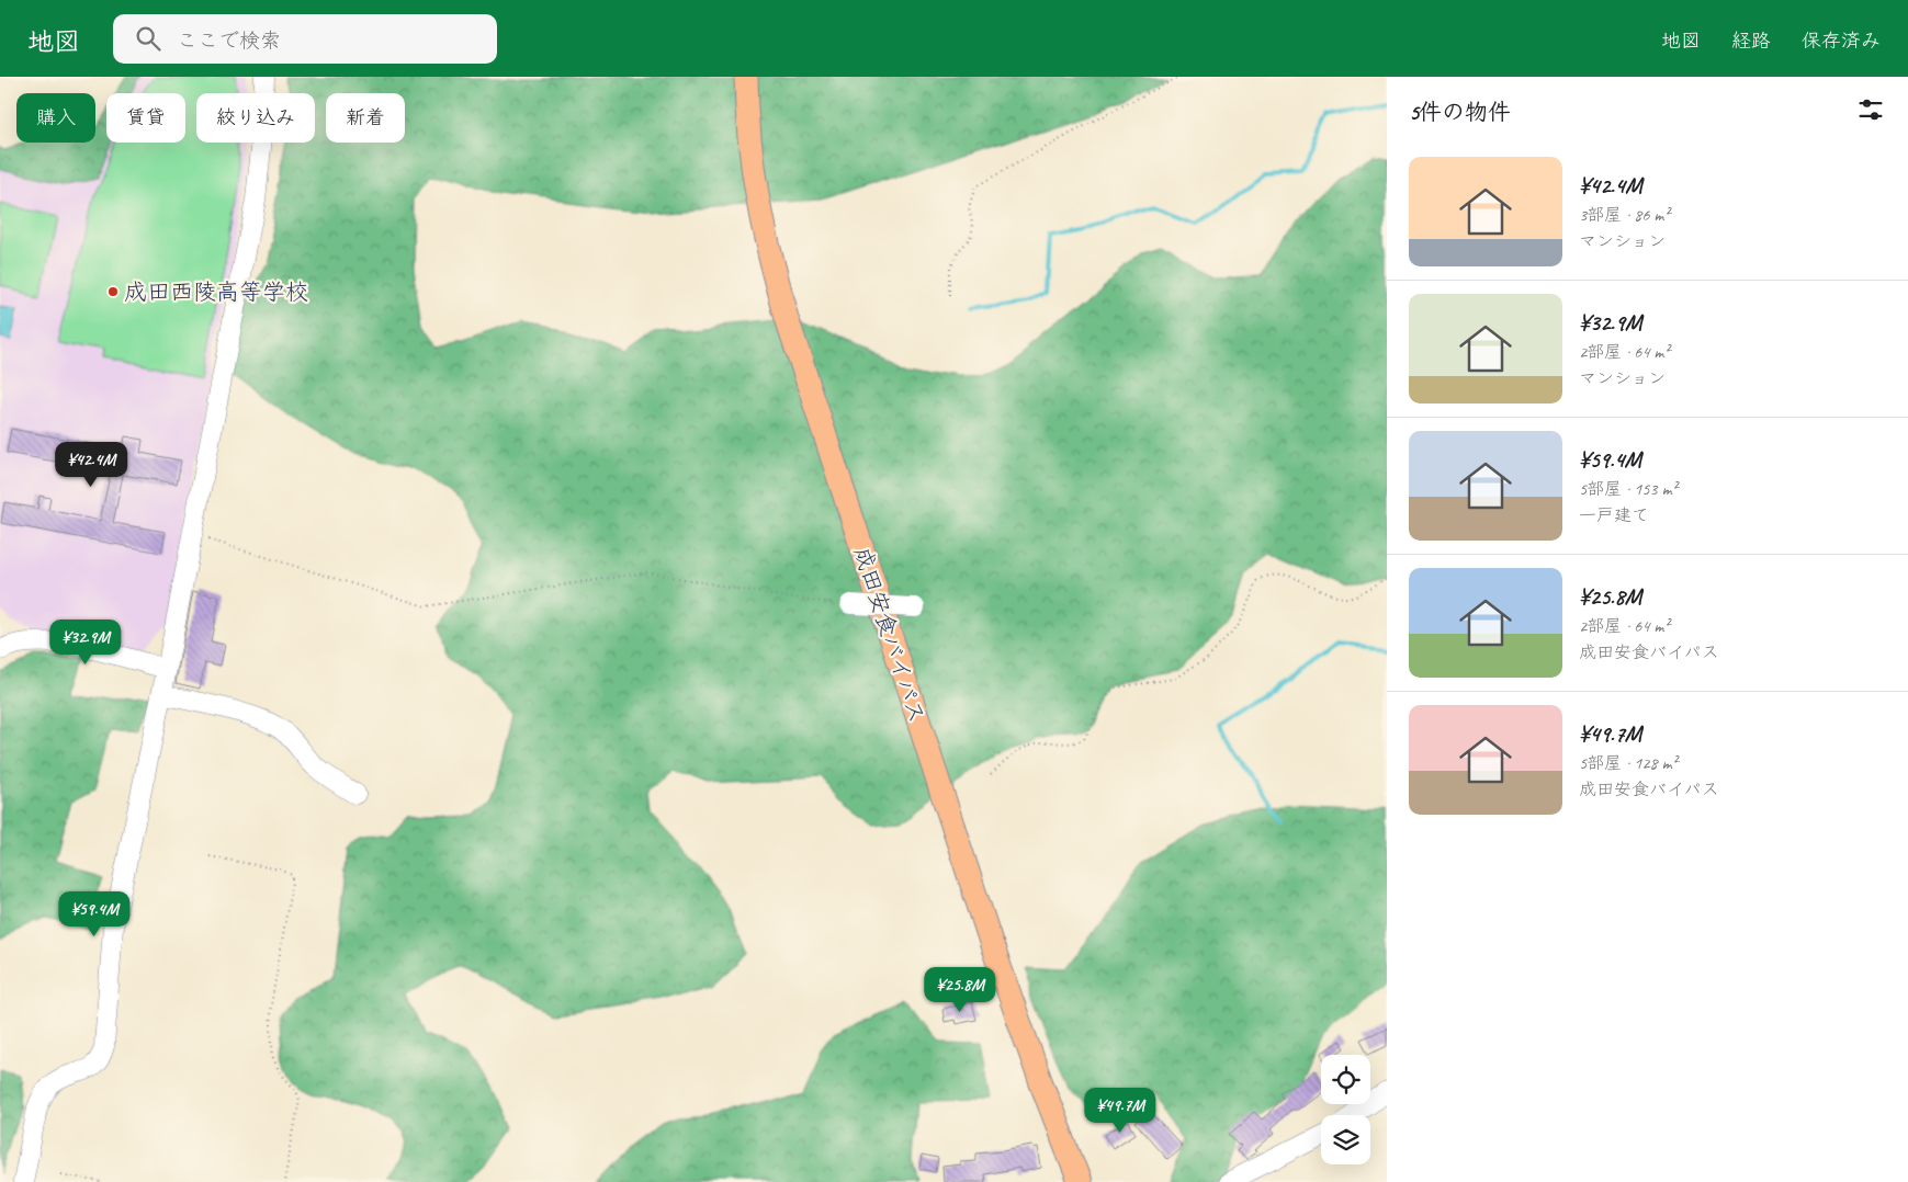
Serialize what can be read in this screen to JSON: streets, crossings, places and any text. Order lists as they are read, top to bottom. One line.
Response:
{"streets":{"main road":["成田安食バイパス"]},"places":["成田西陵高等学校"],"page":{"header":"地図","search":"ここで検索","nav":["地図","経路","保存済み"],"heading":"5件の物件","chip":["購入","賃貸","絞り込み","新着"],"list":[{"name":"¥42.4M","note":"3部屋 · 86 m² · マンション"},{"name":"¥32.9M","note":"2部屋 · 64 m² · マンション"},{"name":"¥59.4M","note":"5部屋 · 153 m² · 一戸建て"},{"name":"¥25.8M","note":"2部屋 · 64 m² · 成田安食バイパス"},{"name":"¥49.7M","note":"5部屋 · 128 m² · 成田安食バイパス"}],"price":["¥42.4M","¥32.9M","¥59.4M","¥25.8M","¥49.7M"]}}
